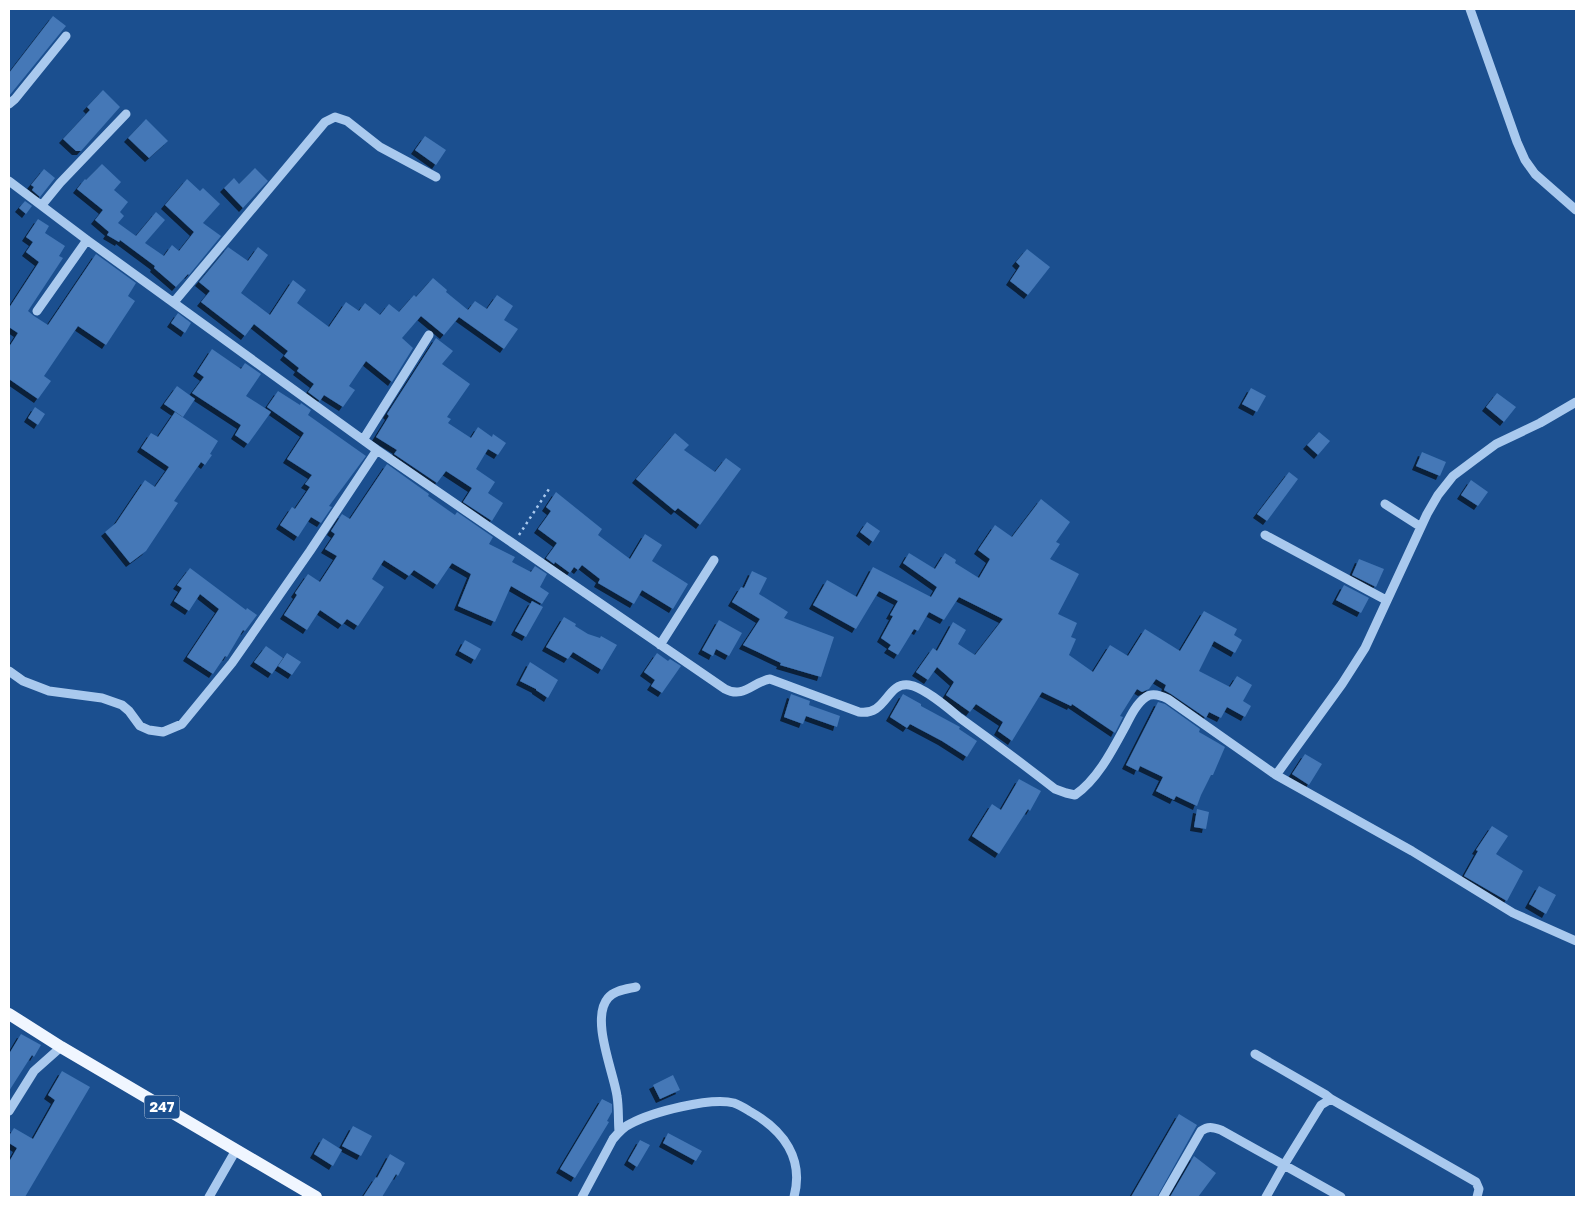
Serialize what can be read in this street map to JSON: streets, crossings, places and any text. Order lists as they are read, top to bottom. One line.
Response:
{"streets":{"main road":["247"]}}
